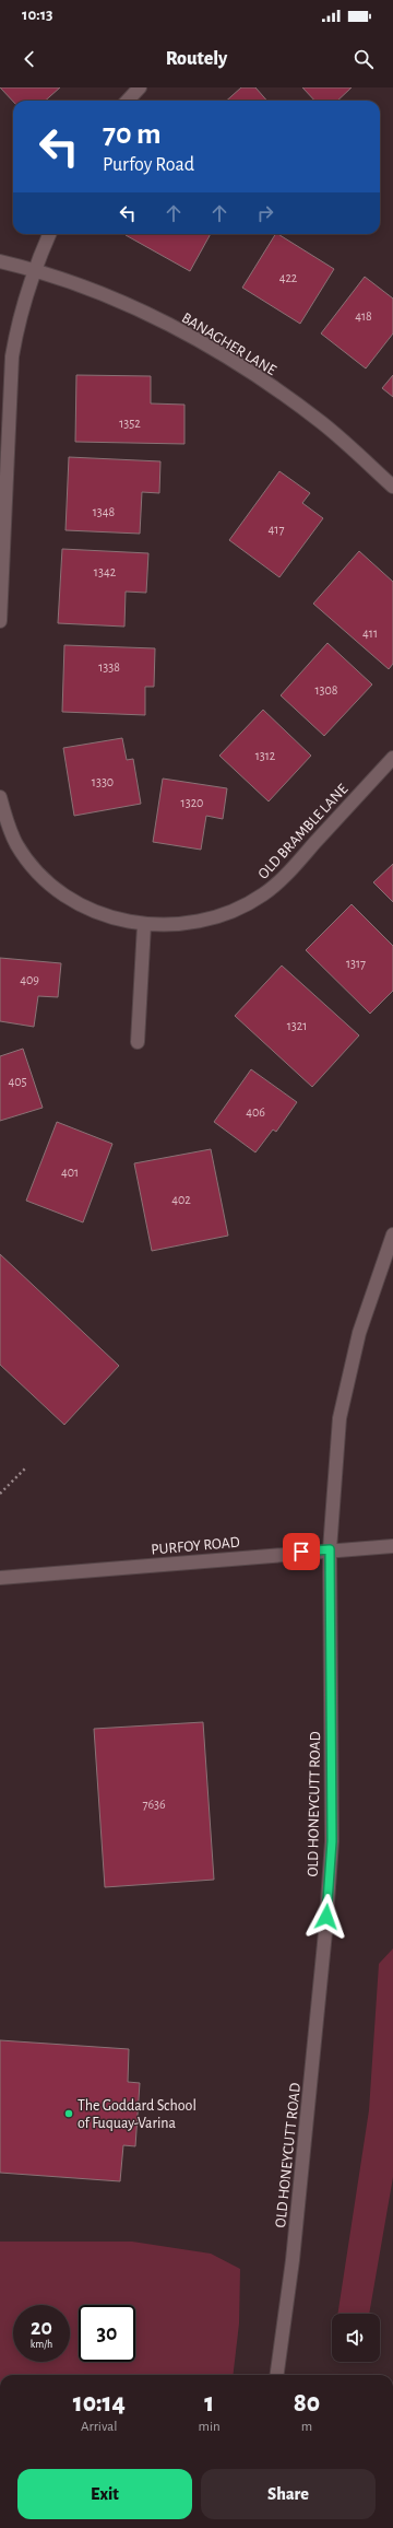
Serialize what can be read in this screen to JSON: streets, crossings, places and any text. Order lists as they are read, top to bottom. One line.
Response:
{"streets":{"street":["BANAGHER LANE","OLD BRAMBLE LANE","PURFOY ROAD","OLD HONEYCUTT ROAD"]},"crossings":[["PURFOY ROAD","OLD HONEYCUTT ROAD"]],"places":["The Goddard School of Fuquay-Varina"],"house_numbers":["422","418","1352","1348","417","1342","411","1338","1308","1312","1330","1320","1317","409","1321","405","406","401","402","7636"],"page":{"status":"10:13","header":"Routely","turn":["70 m","Purfoy Road"],"speed":"20 km/h","limit":"30","eta":["10:14","Arrival","1","min","80","m"],"buttons":["Exit","Share"]}}
